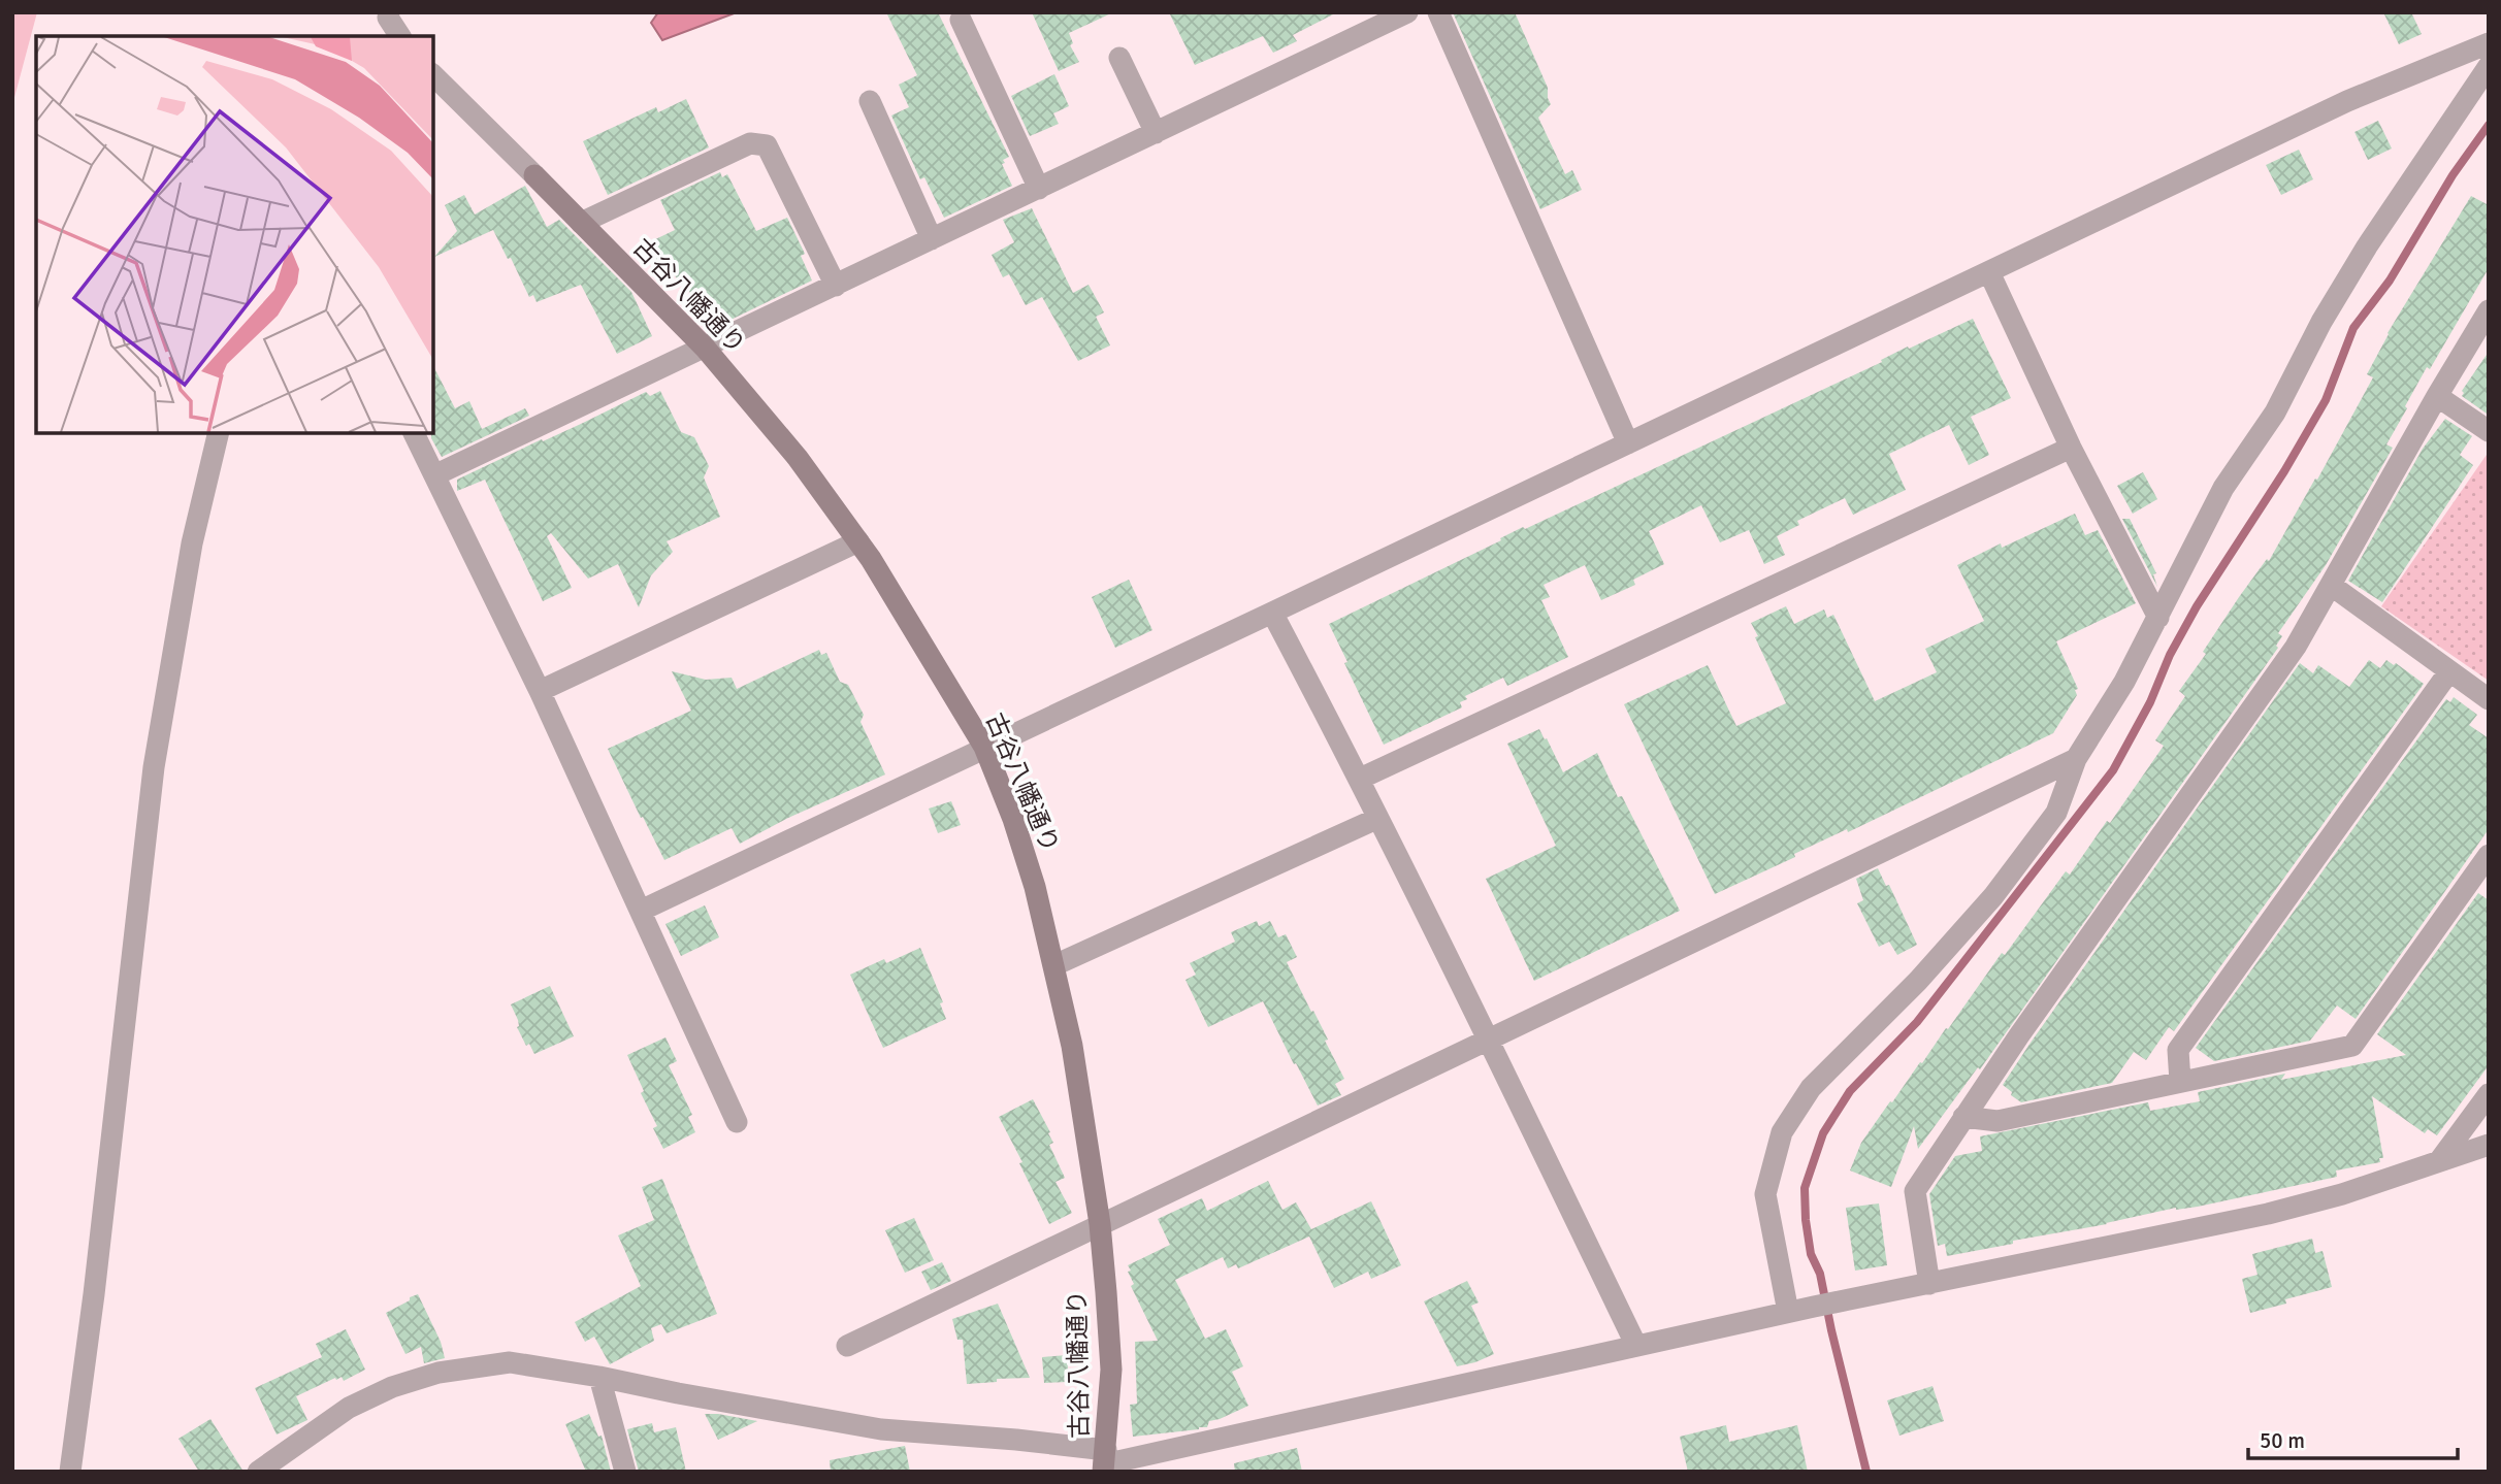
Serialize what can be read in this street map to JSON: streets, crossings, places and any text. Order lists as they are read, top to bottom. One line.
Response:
{"streets":{"street":["古谷八幡通り"]},"scale_bar":"50 m"}
